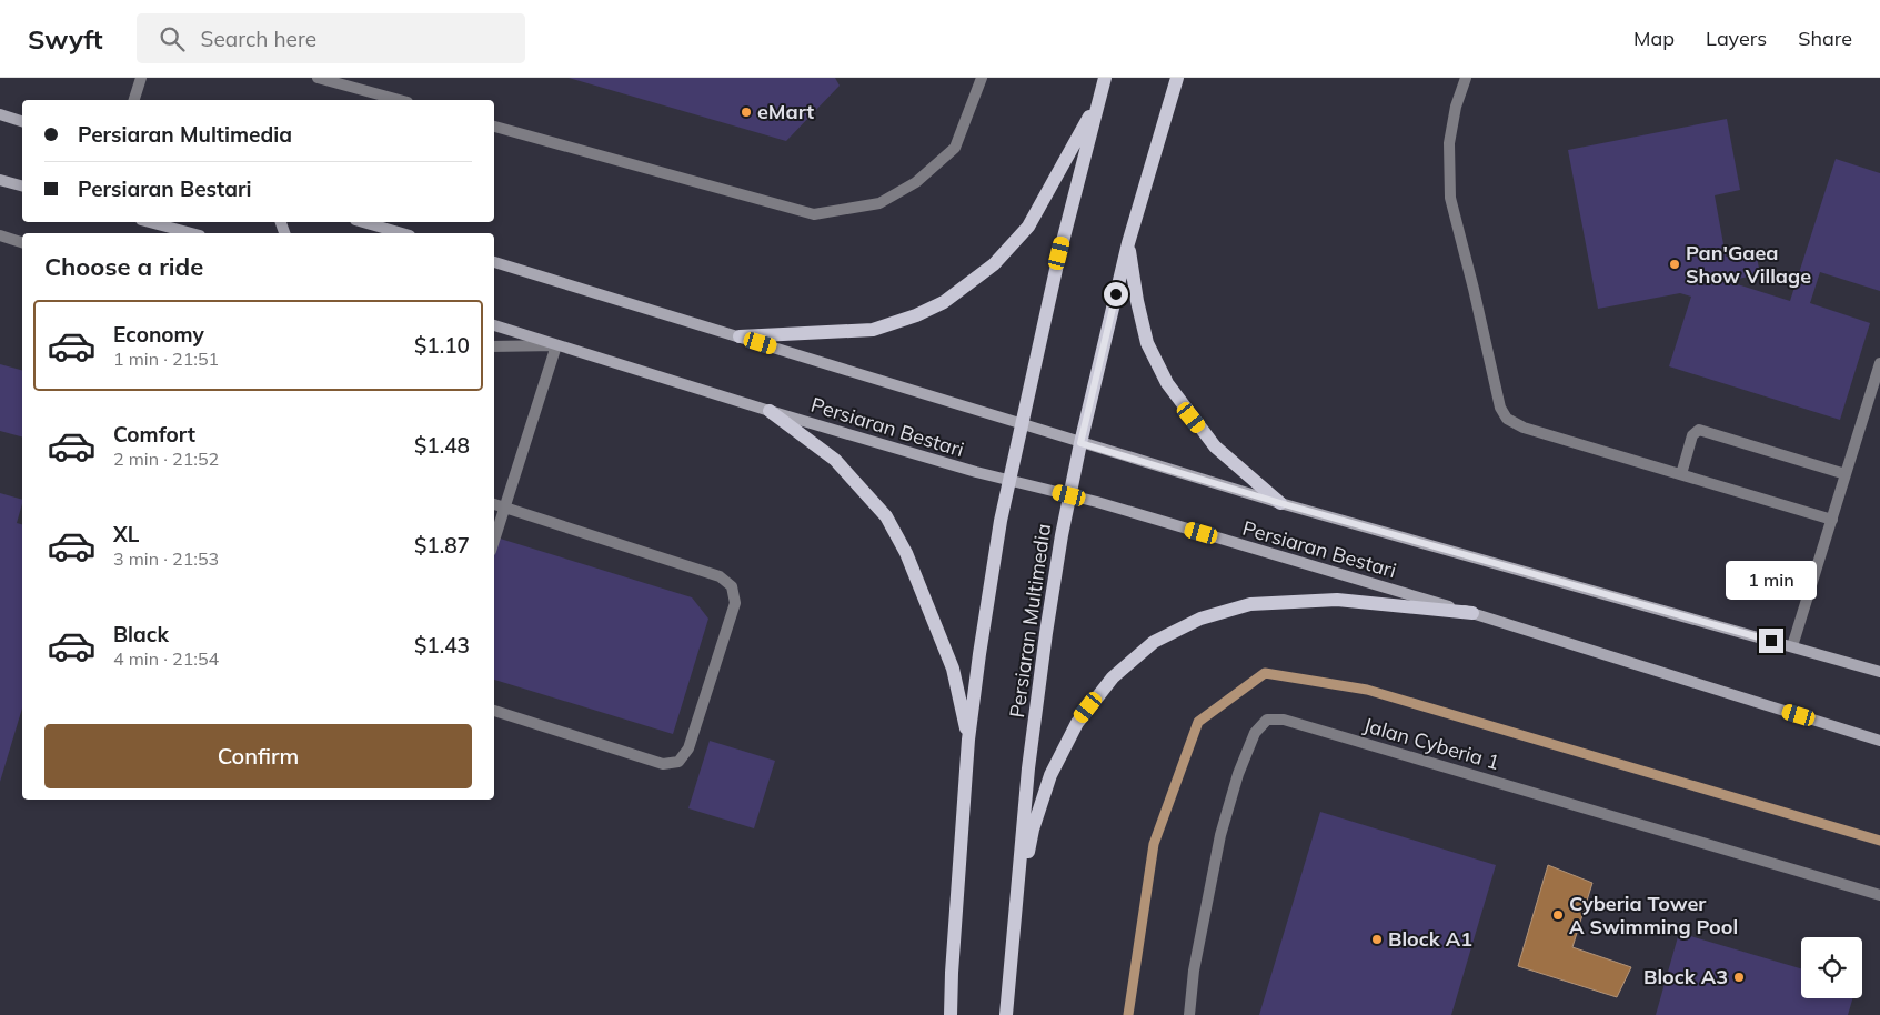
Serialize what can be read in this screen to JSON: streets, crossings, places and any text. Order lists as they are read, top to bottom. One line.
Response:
{"streets":{"main road":["Persiaran Bestari","Persiaran Multimedia"],"street":["Jalan Cyberia 1"]},"crossings":[["Persiaran Bestari","Persiaran Multimedia"]],"places":["eMart","Pan'Gaea Show Village","Cyberia Tower A Swimming Pool","Block A1","Block A3"],"page":{"header":"Swyft","search":"Search here","nav":["Map","Layers","Share"],"banner":["Persiaran Multimedia","Persiaran Bestari"],"heading":"Choose a ride","list":[{"name":"Economy","note":"1 min · 21:51","value":"$1.10"},{"name":"Comfort","note":"2 min · 21:52","value":"$1.48"},{"name":"XL","note":"3 min · 21:53","value":"$1.87"},{"name":"Black","note":"4 min · 21:54","value":"$1.43"}],"bubble":"1 min","buttons":"Confirm"}}
